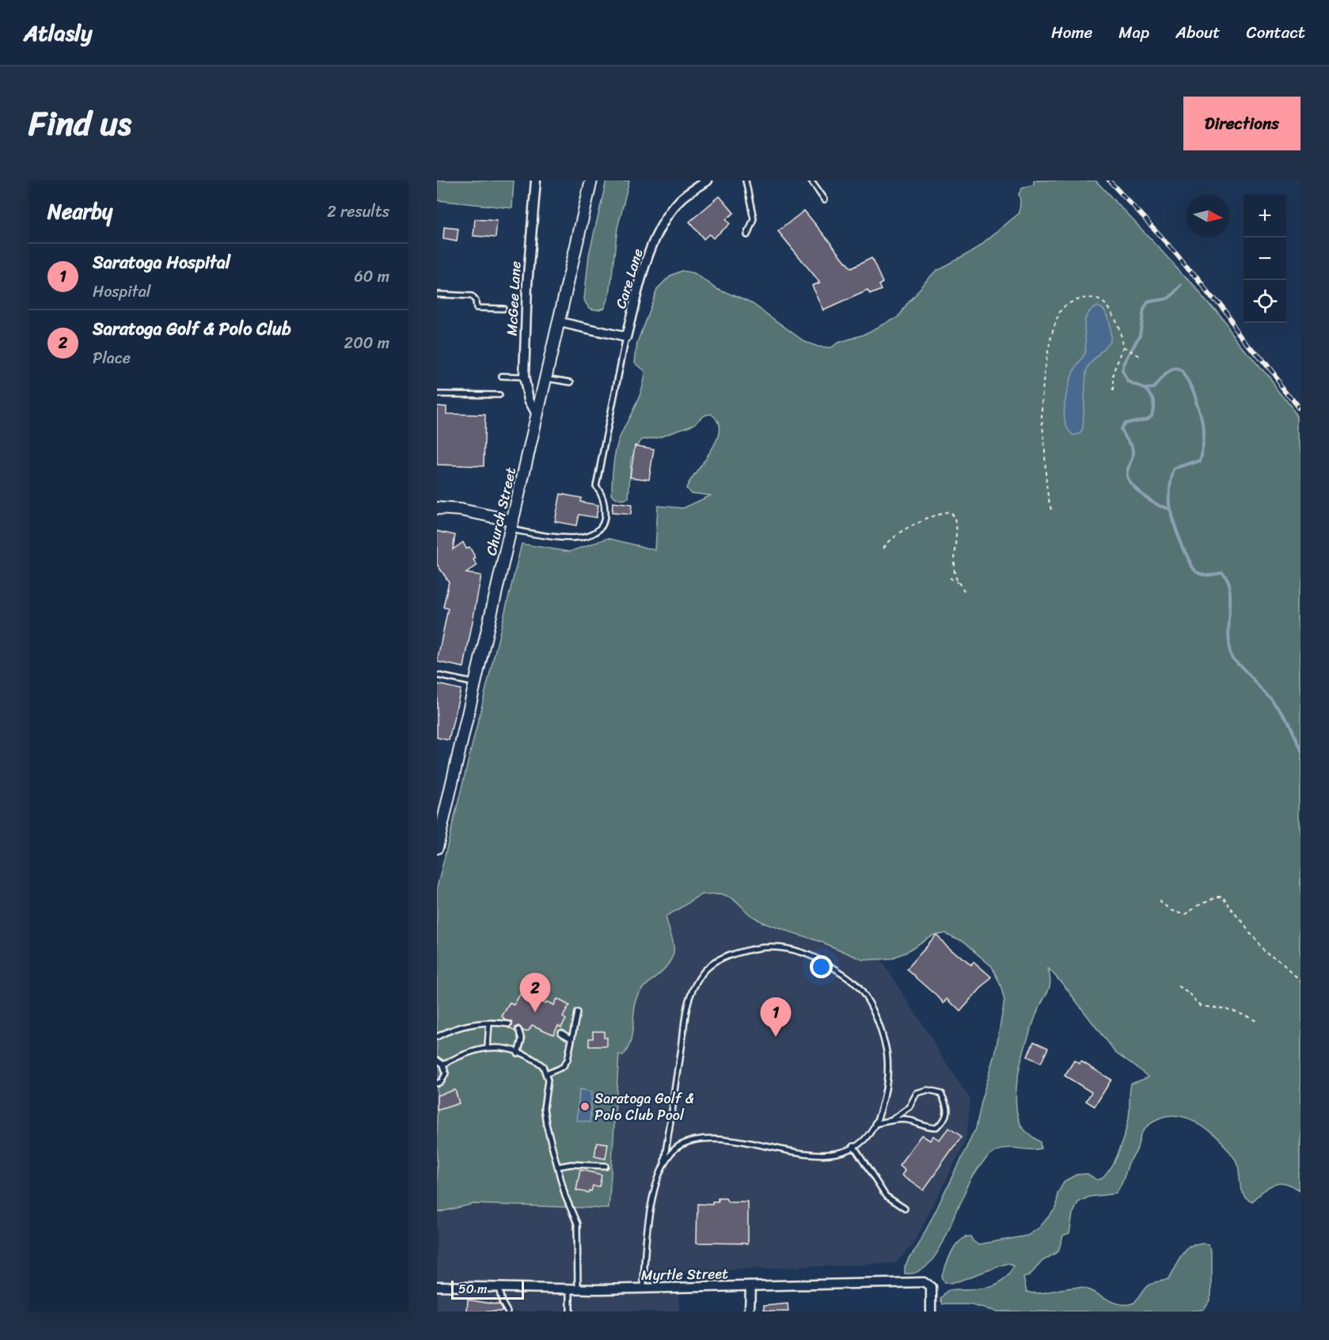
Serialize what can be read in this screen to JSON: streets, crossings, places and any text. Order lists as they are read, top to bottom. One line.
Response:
{"streets":{"main road":["Church Street"],"street":["Care Lane","McGee Lane","Myrtle Street"]},"crossings":[["McGee Lane","Church Street"]],"places":["Saratoga Golf & Polo Club Pool"],"scale_bar":"50 m","north":"right","page":{"header":"Atlasly","nav":["Home","Map","About","Contact"],"title":"Find us","buttons":"Directions","heading":["Nearby","2 results"],"map_buttons":["+","−"],"list":[{"mark":"1","name":"Saratoga Hospital","note":"Hospital","value":"60 m"},{"mark":"2","name":"Saratoga Golf & Polo Club","note":"Place","value":"200 m"}],"pins":["2","1"],"scale":"50 m"}}
